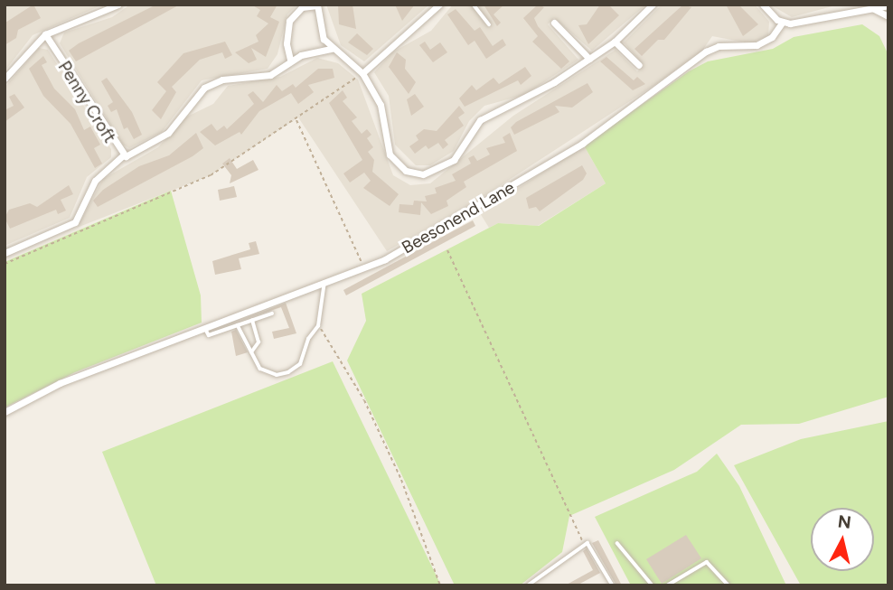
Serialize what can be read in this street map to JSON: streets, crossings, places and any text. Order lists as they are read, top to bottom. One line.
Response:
{"streets":{"street":["Penny Croft","Beesonend Lane"]},"north":"top"}
